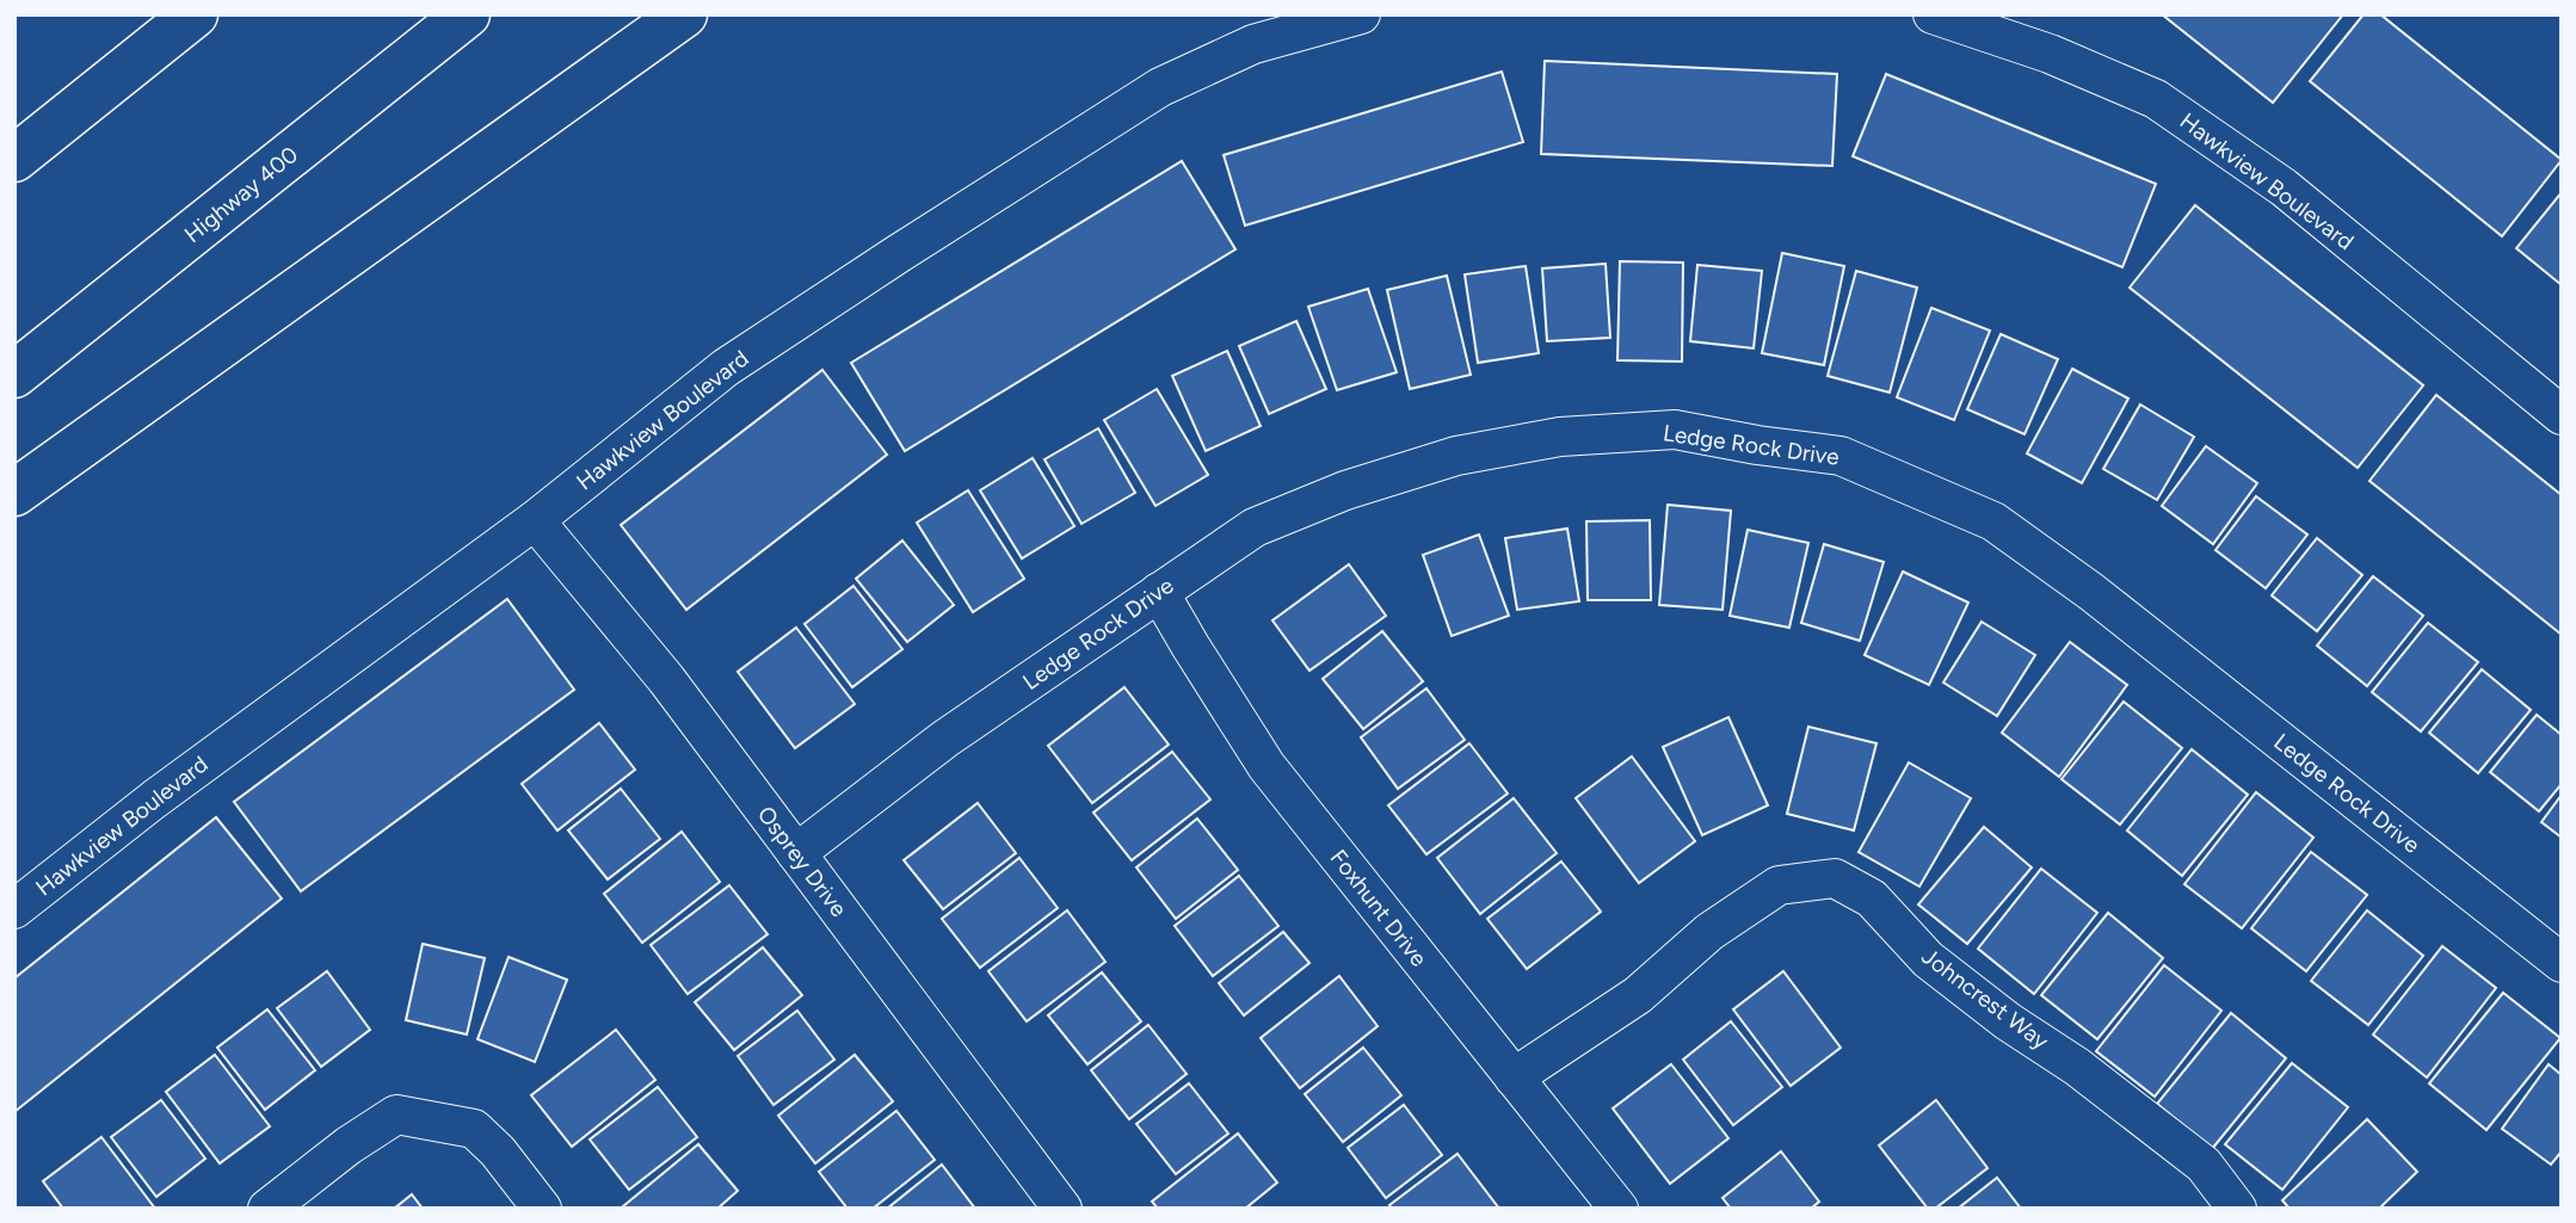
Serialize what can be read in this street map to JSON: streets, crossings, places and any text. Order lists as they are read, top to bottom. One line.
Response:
{"streets":{"highway":["Highway 400"],"street":["Hawkview Boulevard","Ledge Rock Drive","Osprey Drive","Foxhunt Drive","Johncrest Way"]},"crossings":[["Hawkview Boulevard","Osprey Drive"],["Ledge Rock Drive","Osprey Drive"],["Ledge Rock Drive","Foxhunt Drive"],["Foxhunt Drive","Johncrest Way"]]}
